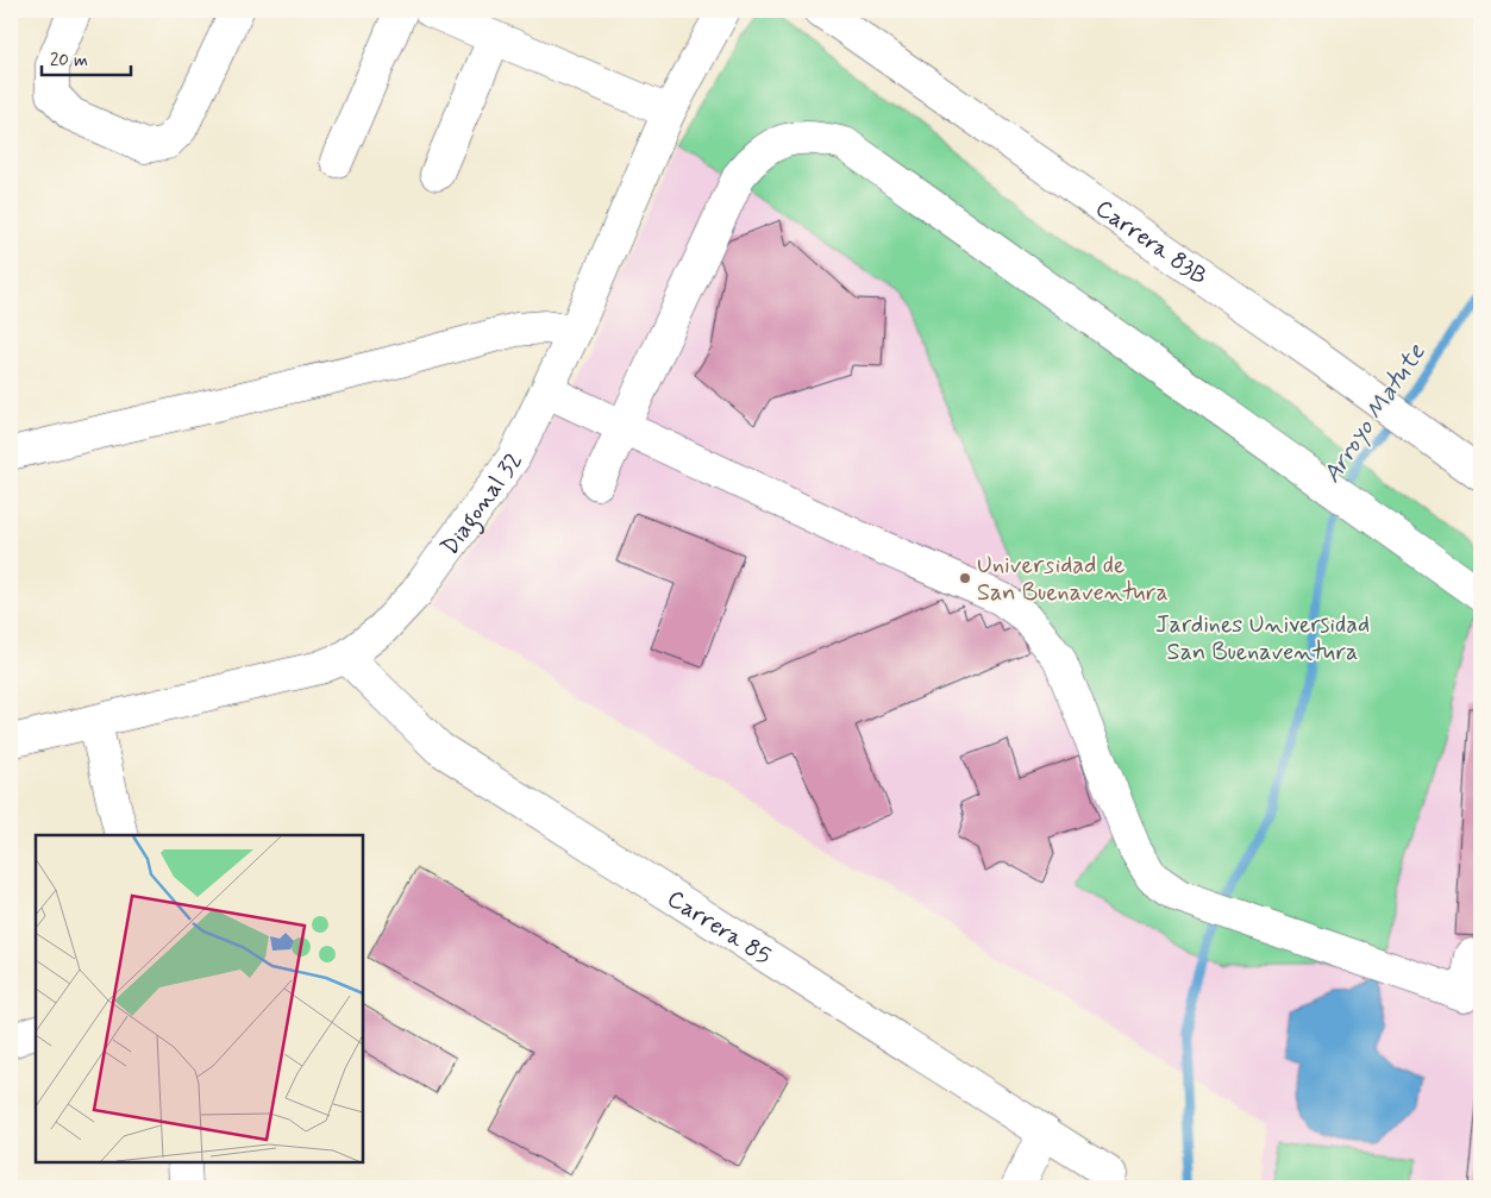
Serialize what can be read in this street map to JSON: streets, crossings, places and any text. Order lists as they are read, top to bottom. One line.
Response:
{"streets":{"street":["Carrera 83B","Diagonal 32","Carrera 85"]},"crossings":[["Diagonal 32","Carrera 85"]],"water":["Arroyo Matute"],"parks":["Jardines Universidad San Buenaventura"],"places":["Universidad de San Buenaventura"],"scale_bar":"20 m"}
